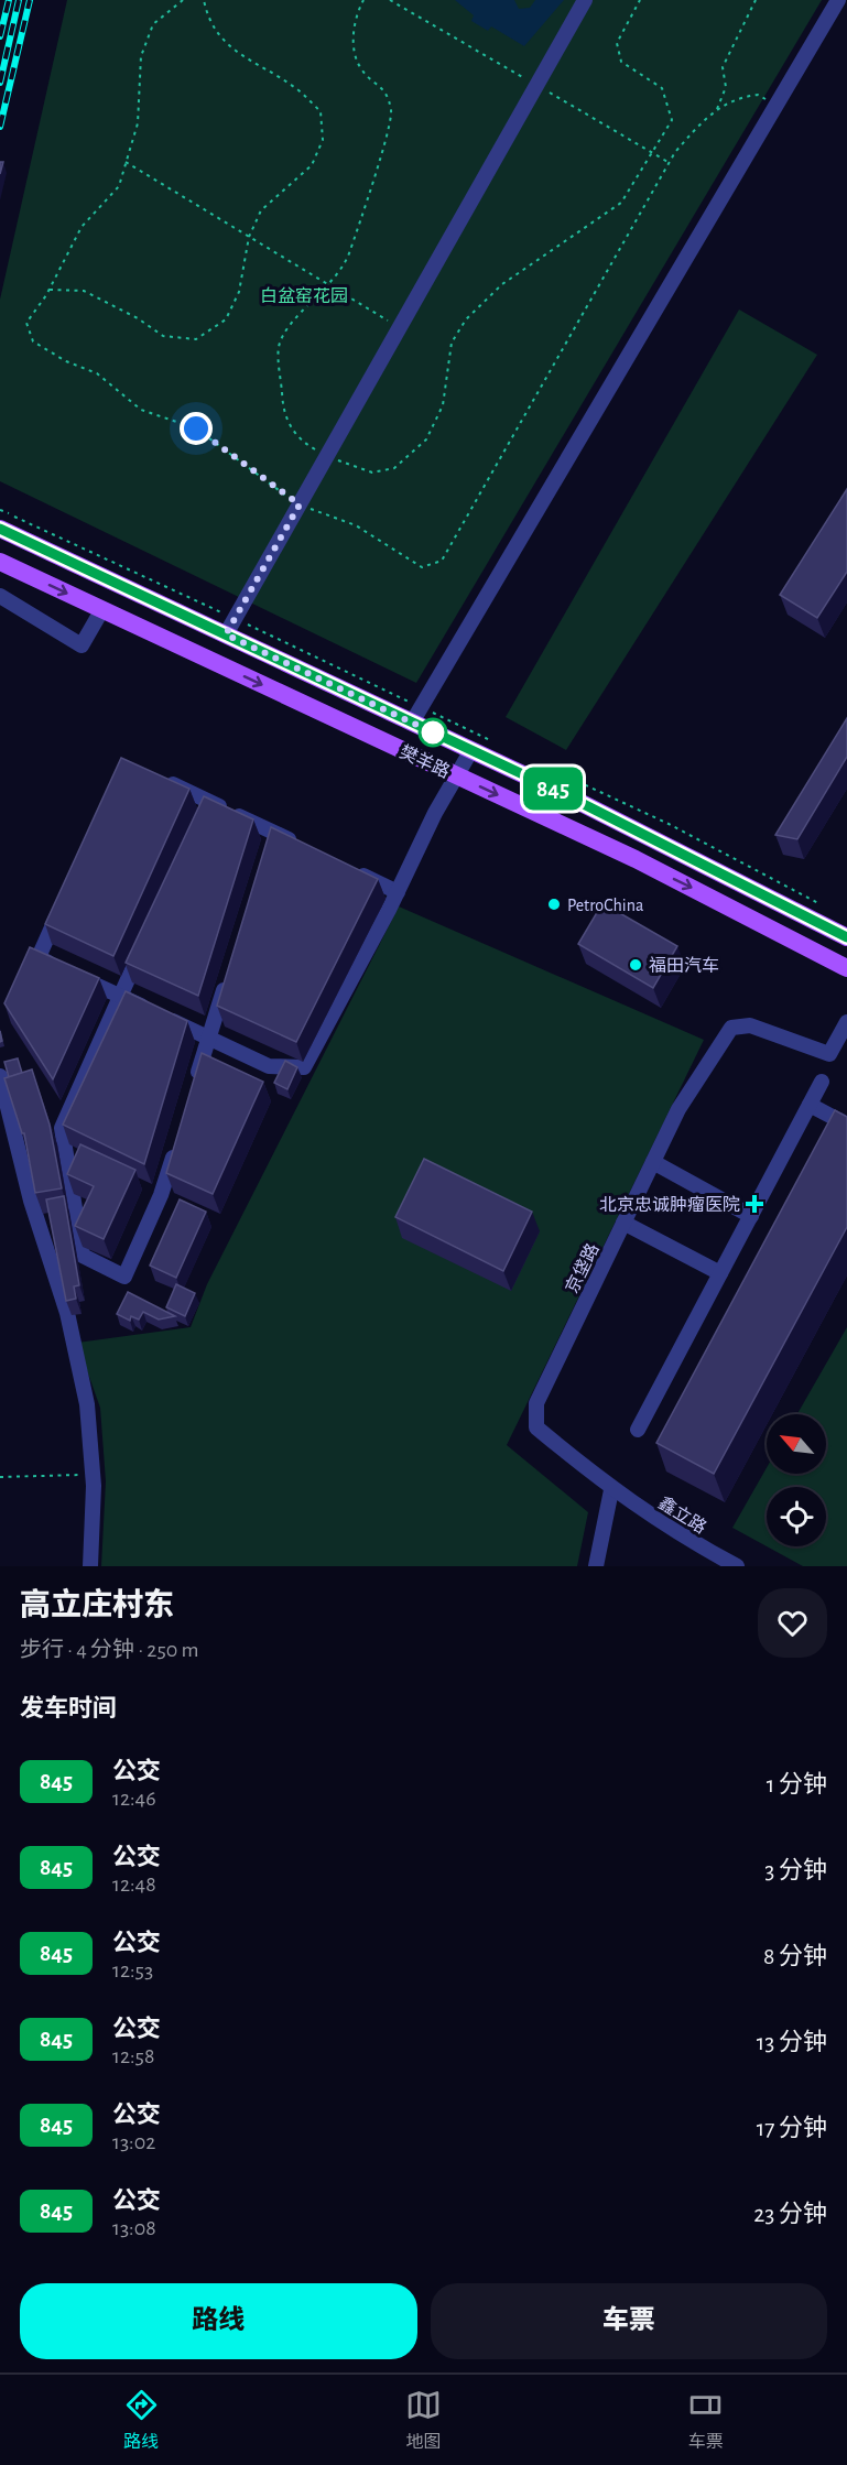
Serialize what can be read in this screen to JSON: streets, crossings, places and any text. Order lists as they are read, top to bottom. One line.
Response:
{"streets":{"main road":["樊羊路"],"street":["京垡路","鑫立路"]},"crossings":[["京垡路","鑫立路"]],"parks":["白盆窑花园"],"places":{"other":["PetroChina","福田汽车"],"health":["北京忠诚肿瘤医院"]},"lines":["bus line 845"],"north":"top left","page":{"on_map":"845","heading":[["高立庄村东","步行 · 4 分钟 · 250 m"],"发车时间"],"list":[{"mark":"845","name":"公交","note":"12:46","value":"1 分钟"},{"mark":"845","name":"公交","note":"12:48","value":"3 分钟"},{"mark":"845","name":"公交","note":"12:53","value":"8 分钟"},{"mark":"845","name":"公交","note":"12:58","value":"13 分钟"},{"mark":"845","name":"公交","note":"13:02","value":"17 分钟"},{"mark":"845","name":"公交","note":"13:08","value":"23 分钟"}],"buttons":["路线","车票"],"tabs":["路线","地图","车票"]}}
